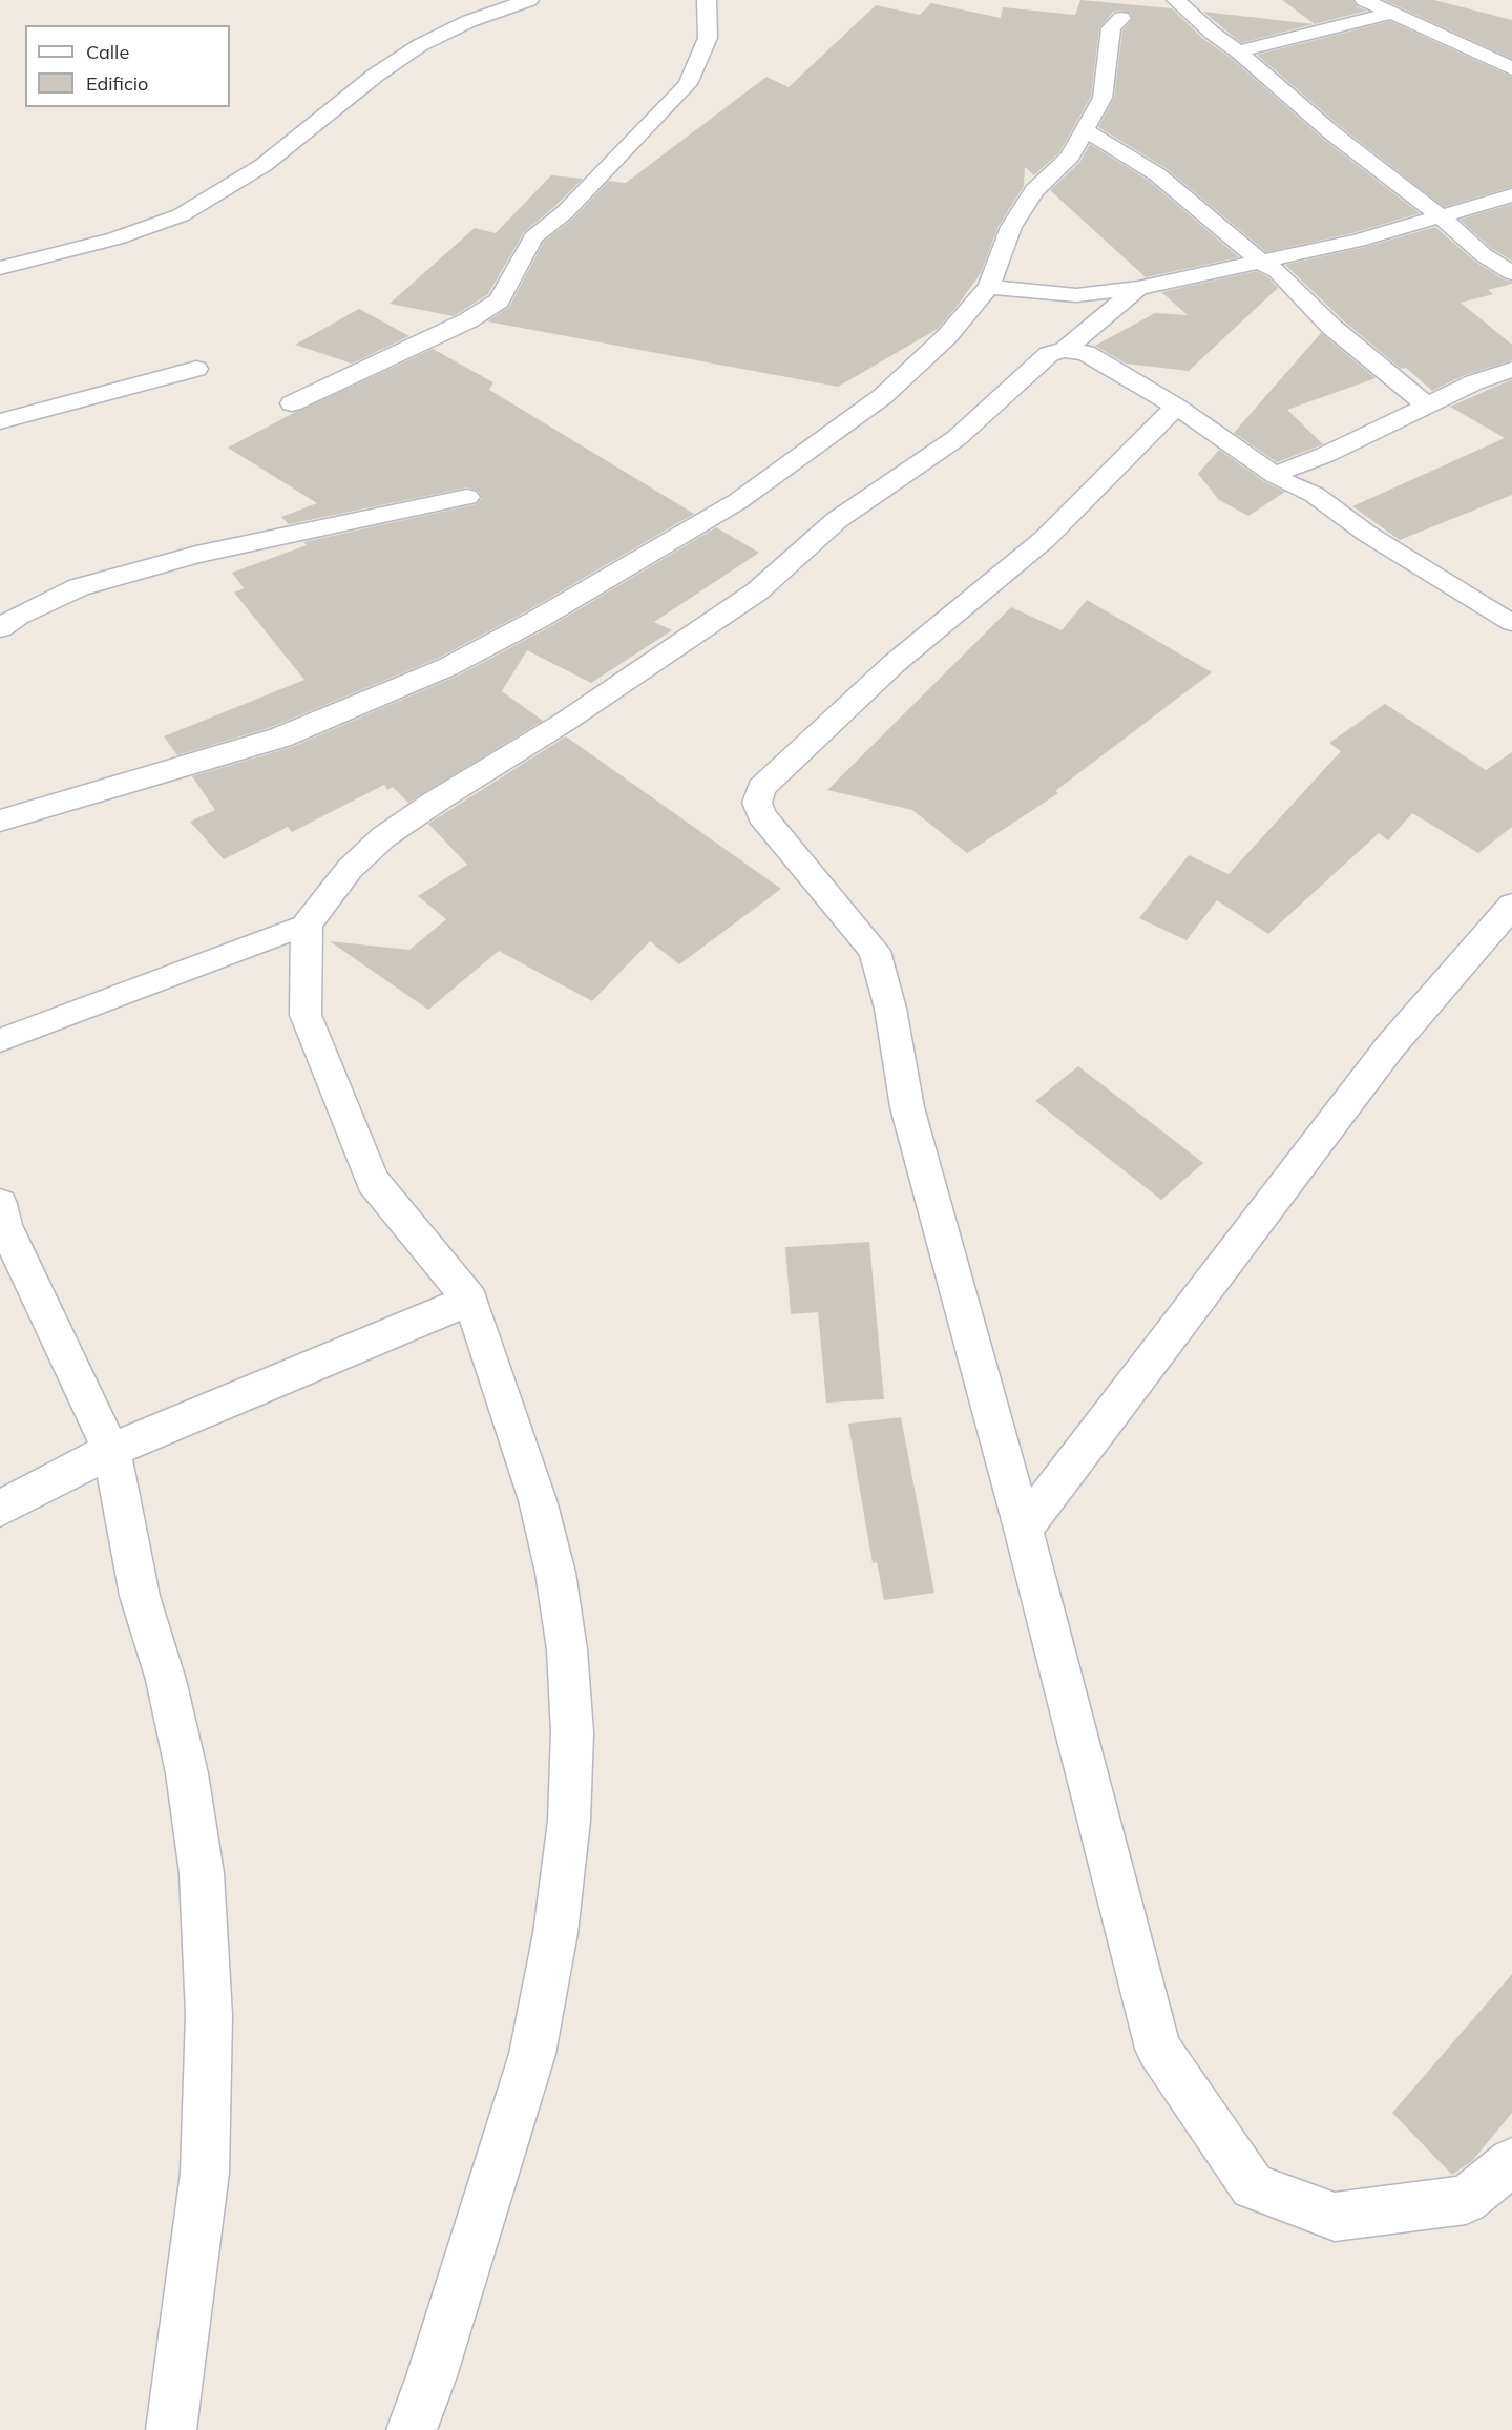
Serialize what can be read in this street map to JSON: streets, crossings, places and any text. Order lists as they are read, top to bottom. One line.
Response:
{"legend":["Calle","Edificio"]}
